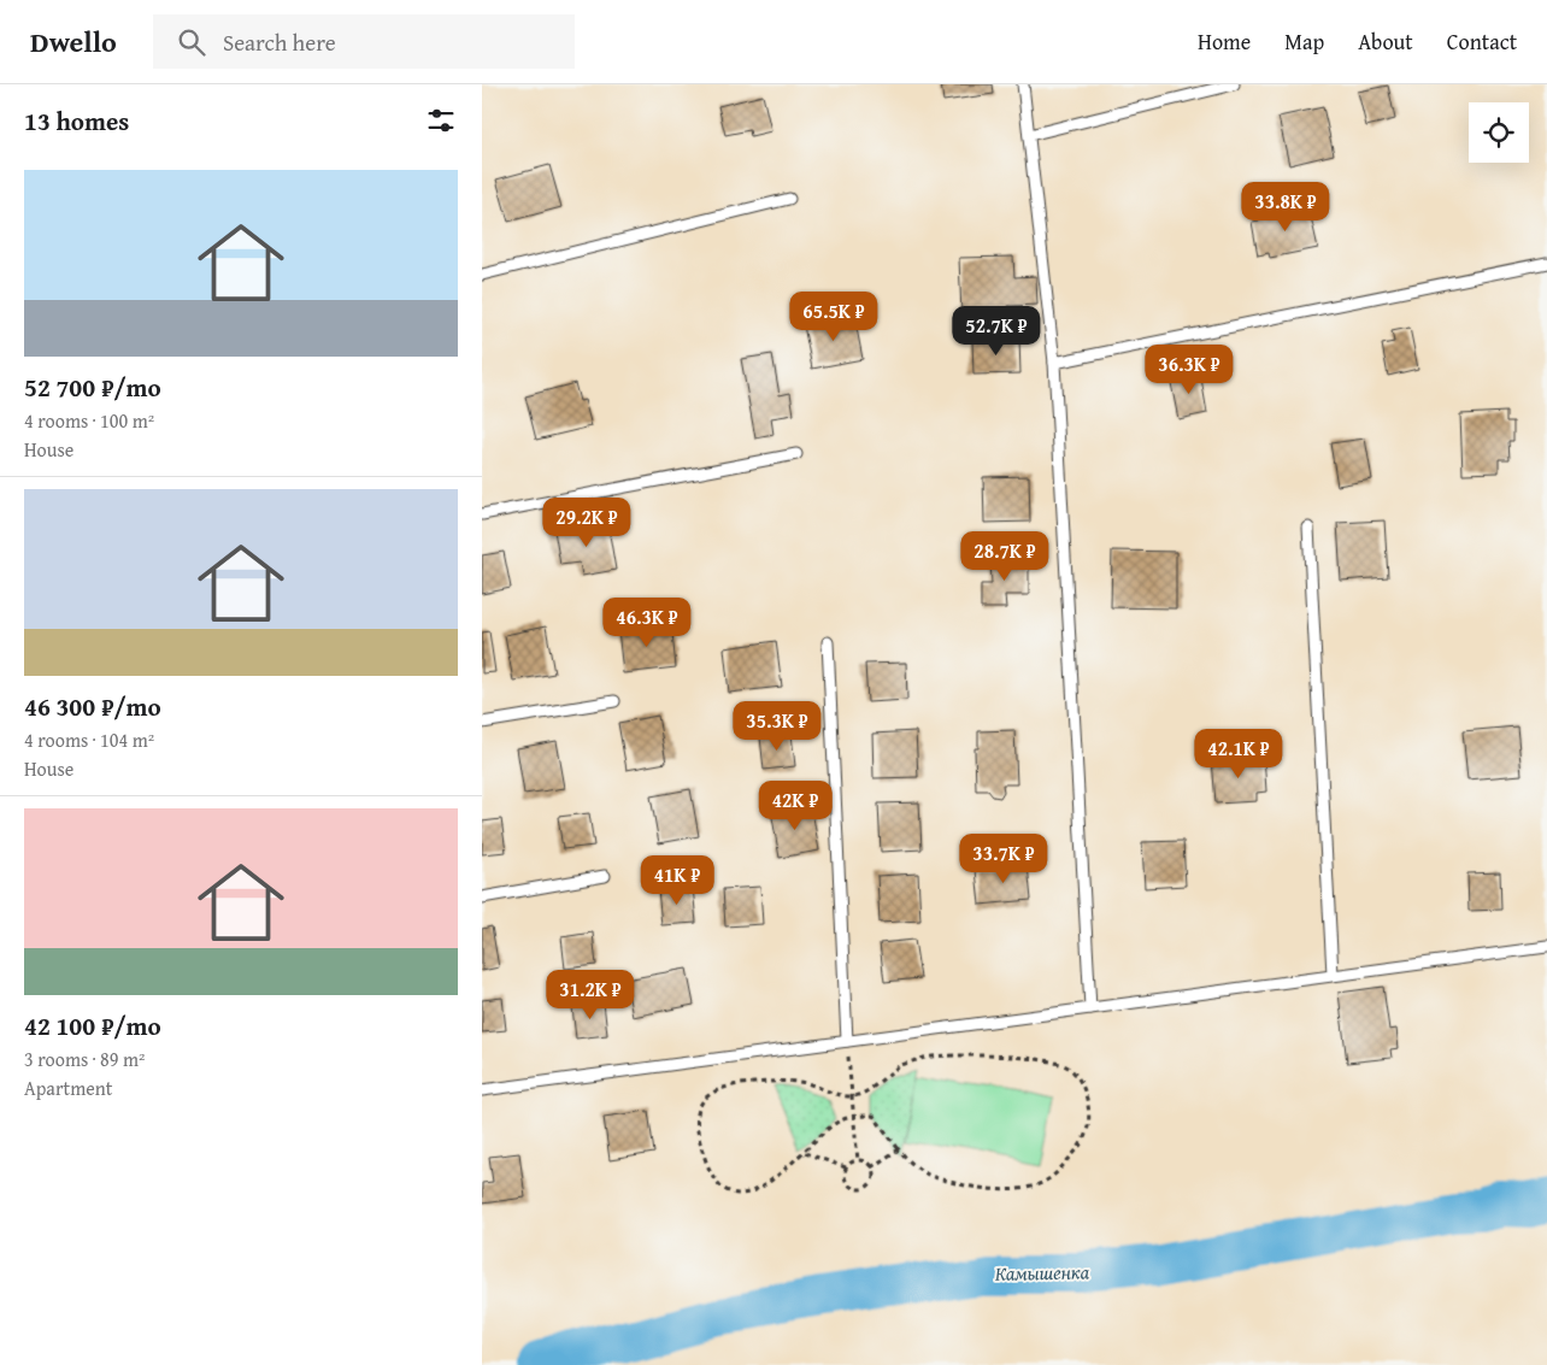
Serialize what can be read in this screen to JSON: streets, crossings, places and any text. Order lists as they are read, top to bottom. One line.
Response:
{"water":["Камышенка"],"page":{"header":"Dwello","search":"Search here","nav":["Home","Map","About","Contact"],"heading":"13 homes","list":[{"name":"52 700 ₽/mo","note":"4 rooms · 100 m² · House"},{"name":"46 300 ₽/mo","note":"4 rooms · 104 m² · House"},{"name":"42 100 ₽/mo","note":"3 rooms · 89 m² · Apartment"}],"price":["33.8K ₽","65.5K ₽","52.7K ₽","36.3K ₽","29.2K ₽","28.7K ₽","46.3K ₽","35.3K ₽","42.1K ₽","42K ₽","33.7K ₽","41K ₽","31.2K ₽"]}}
